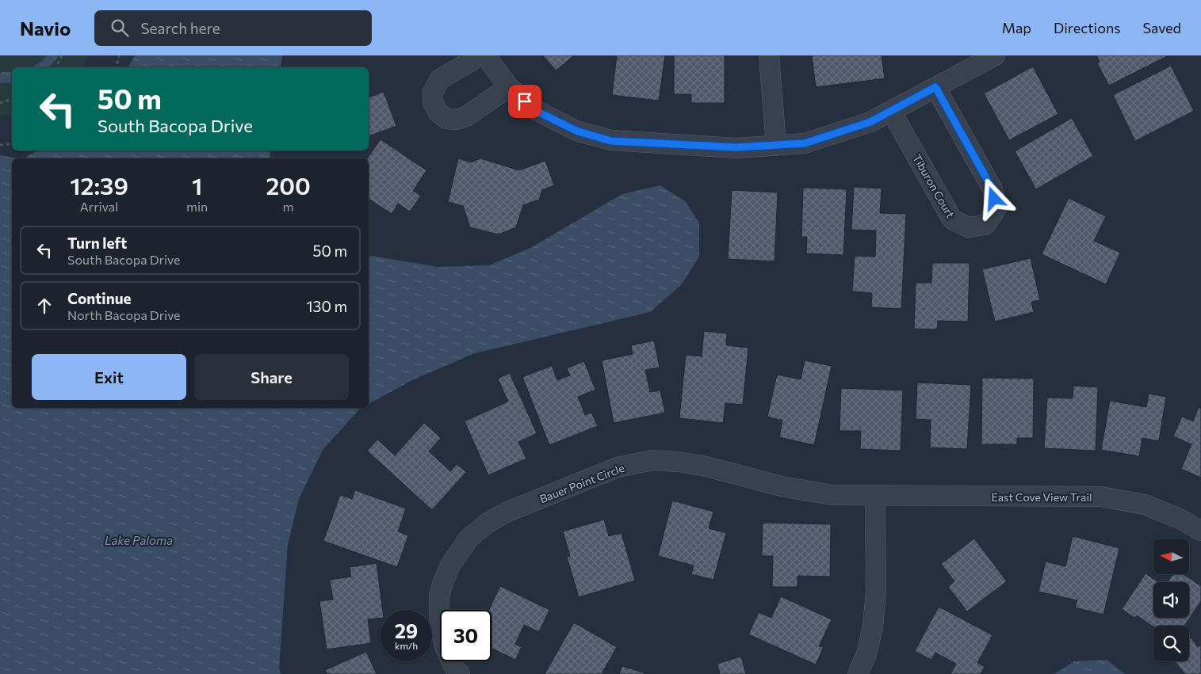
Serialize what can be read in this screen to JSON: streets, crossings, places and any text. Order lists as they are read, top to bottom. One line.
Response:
{"streets":{"street":["Tiburon Court","Bauer Point Circle","East Cove View Trail"]},"crossings":[["Bauer Point Circle","East Cove View Trail"]],"water":["Lake Paloma"],"north":"left","page":{"header":"Navio","search":"Search here","nav":["Map","Directions","Saved"],"turn":["50 m","South Bacopa Drive"],"eta":["12:39","Arrival","1","min","200","m"],"list":[{"name":"Turn left","note":"South Bacopa Drive","value":"50 m"},{"name":"Continue","note":"North Bacopa Drive","value":"130 m"}],"buttons":["Exit","Share"],"speed":"29 km/h","limit":"30"}}
